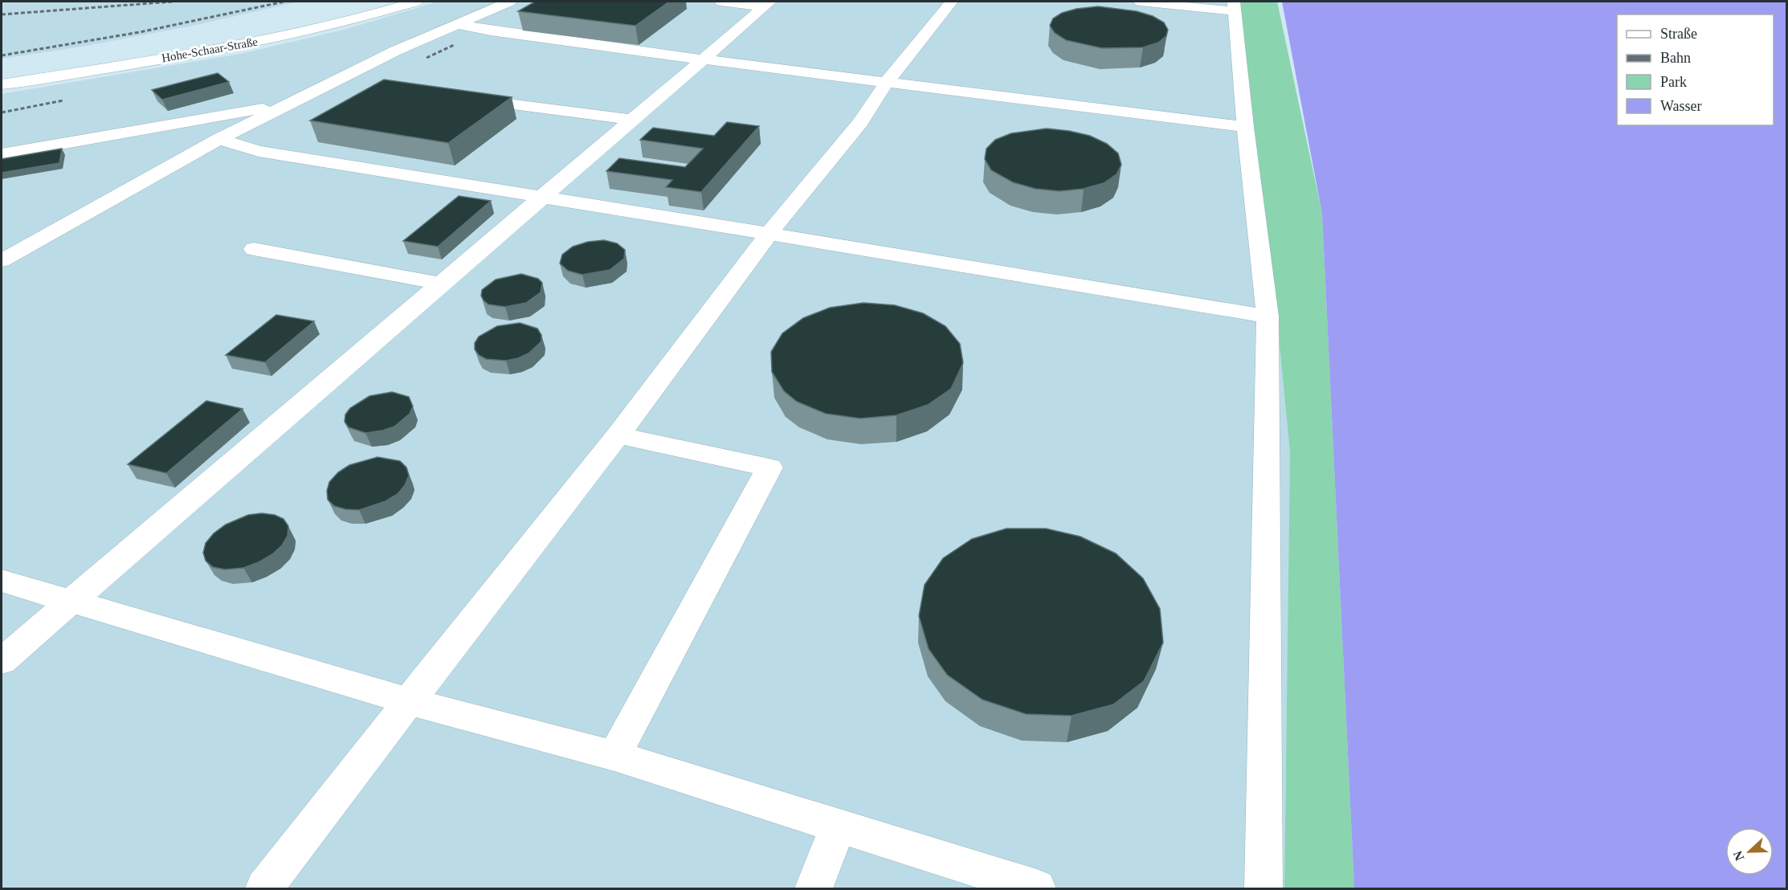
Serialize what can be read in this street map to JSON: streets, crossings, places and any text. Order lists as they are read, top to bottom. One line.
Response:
{"streets":{"main road":["Hohe-Schaar-Straße"]},"legend":["Straße","Bahn","Park","Wasser"],"north":"left"}
